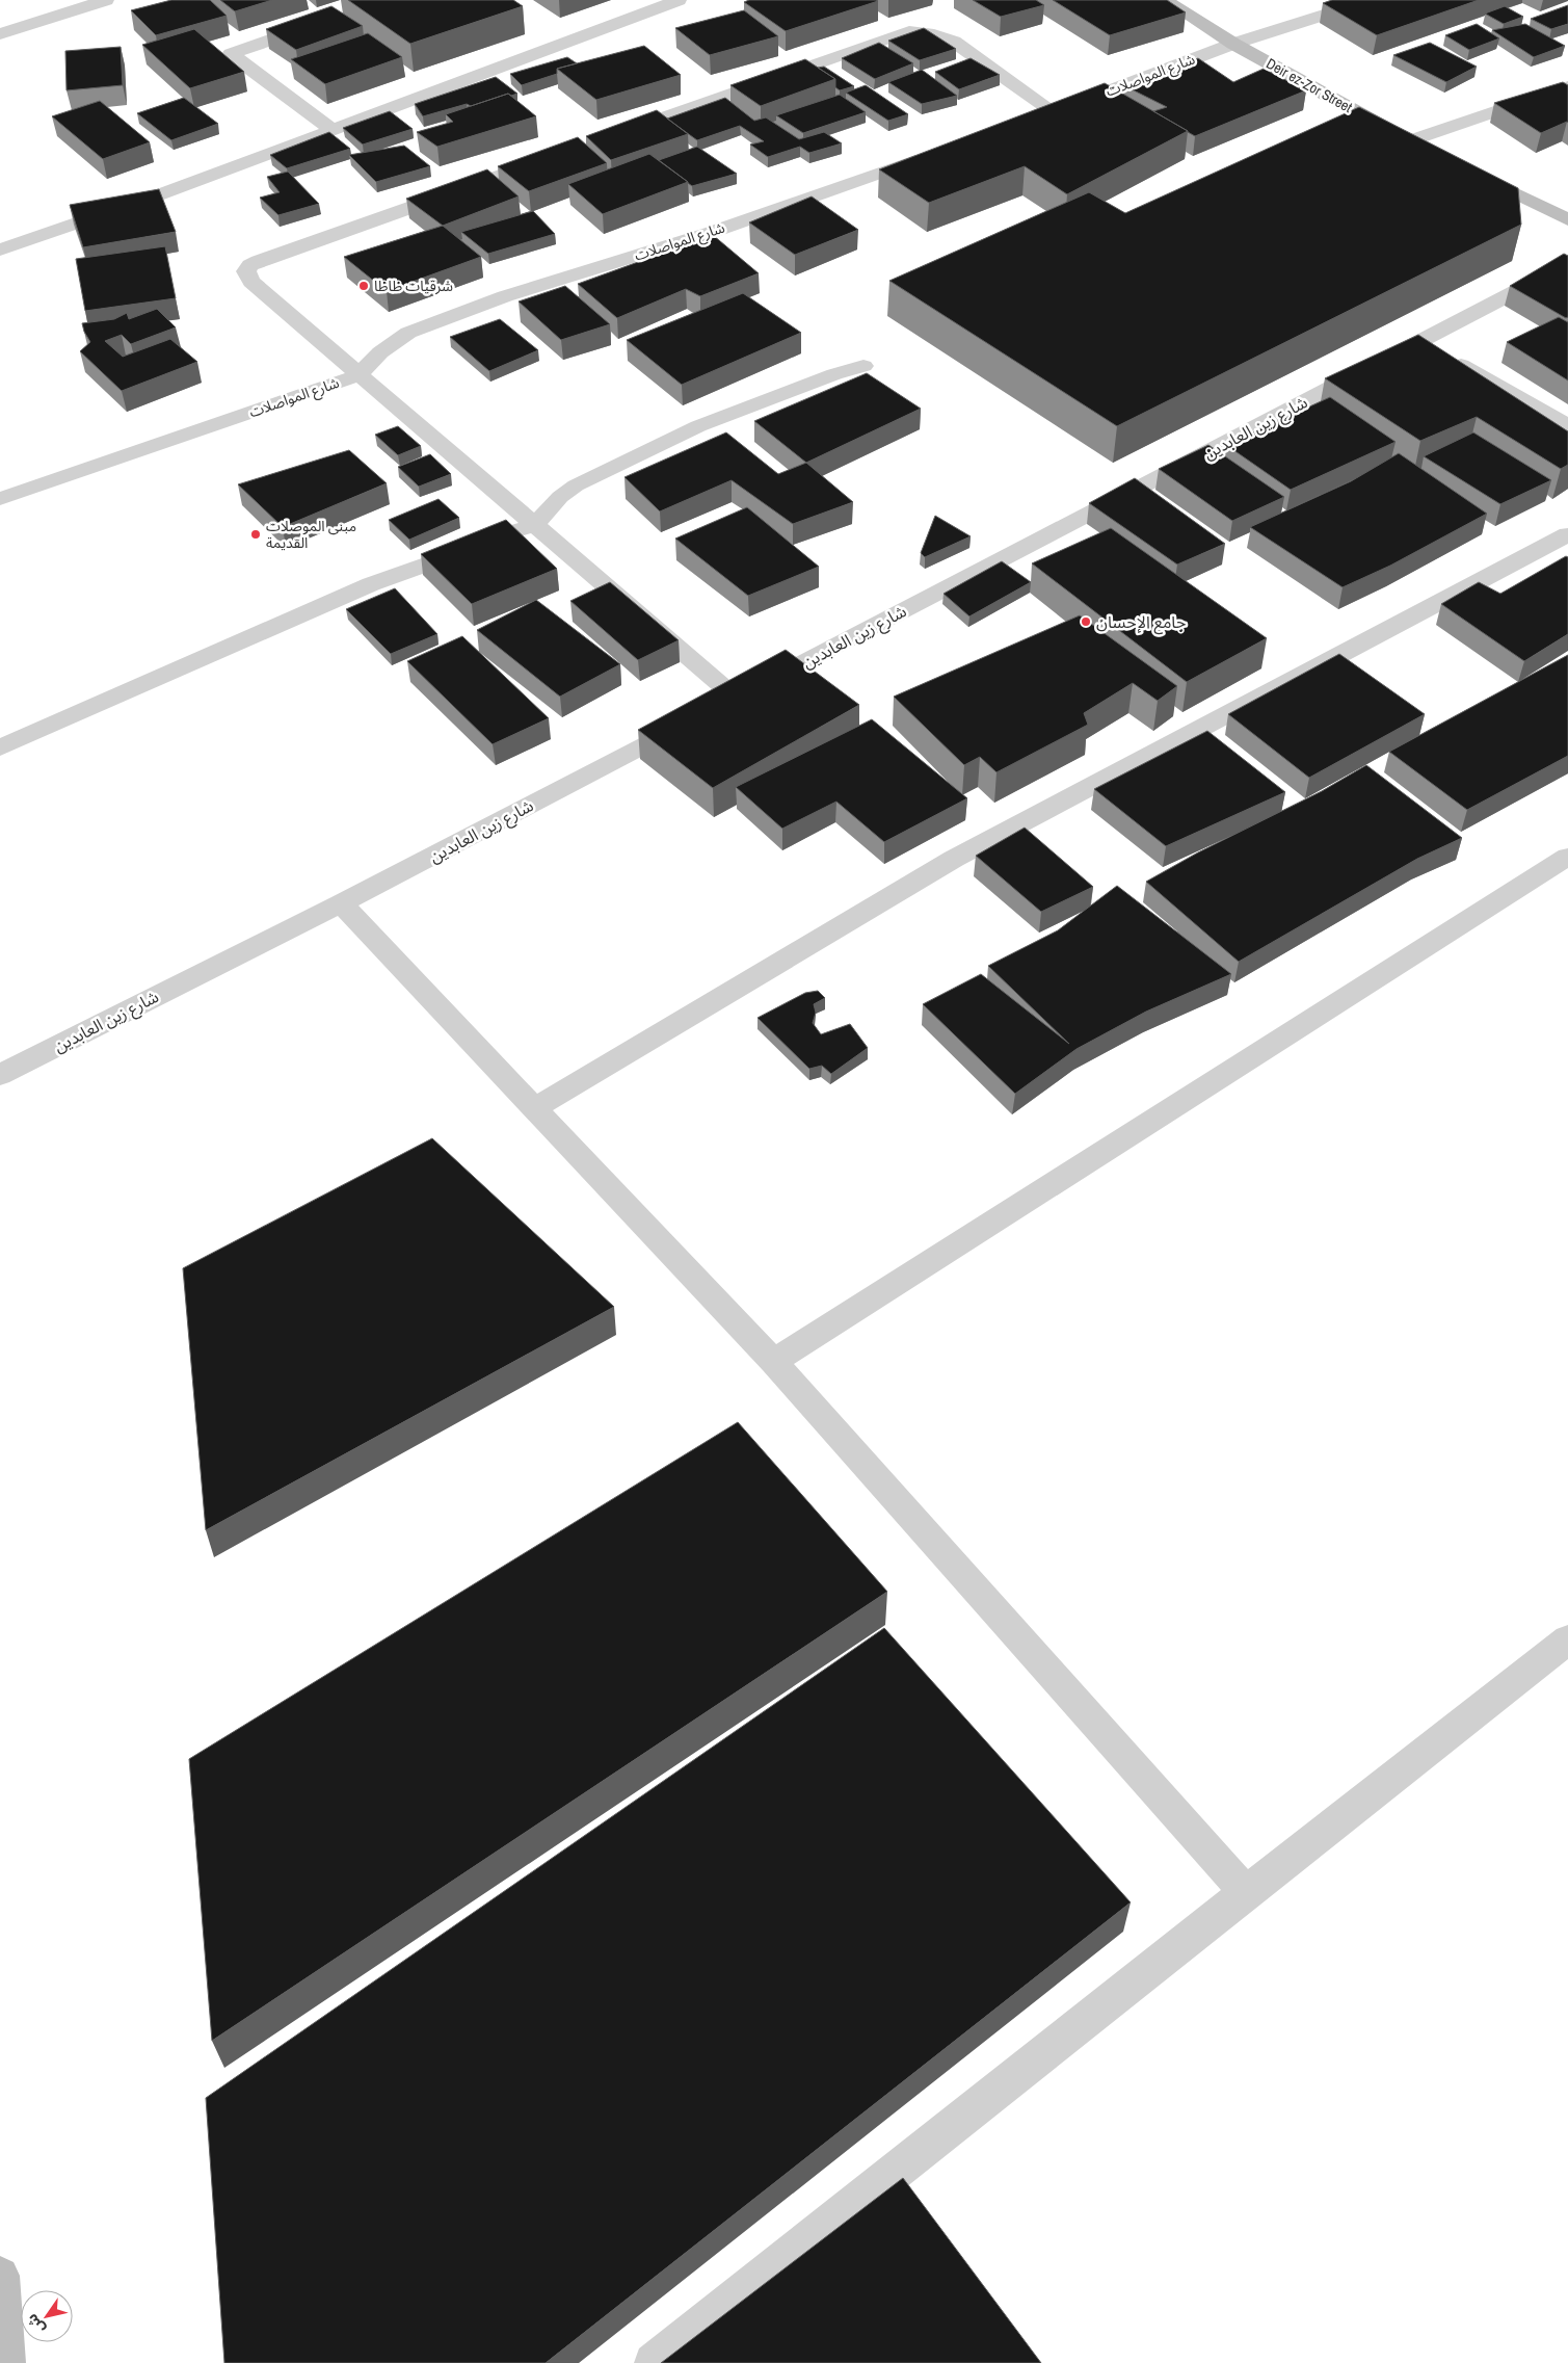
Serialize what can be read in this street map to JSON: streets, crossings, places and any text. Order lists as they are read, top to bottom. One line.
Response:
{"streets":{"main road":["Deir ez-Zor Street"],"street":["شارع المواصلات","شارع زين العابدين"]},"crossings":[["شارع المواصلات","Deir ez-Zor Street"]],"places":["شرقيات ظاظا","مبنى الموصلات القديمة","جامع الإحسان"],"north":"bottom left"}
